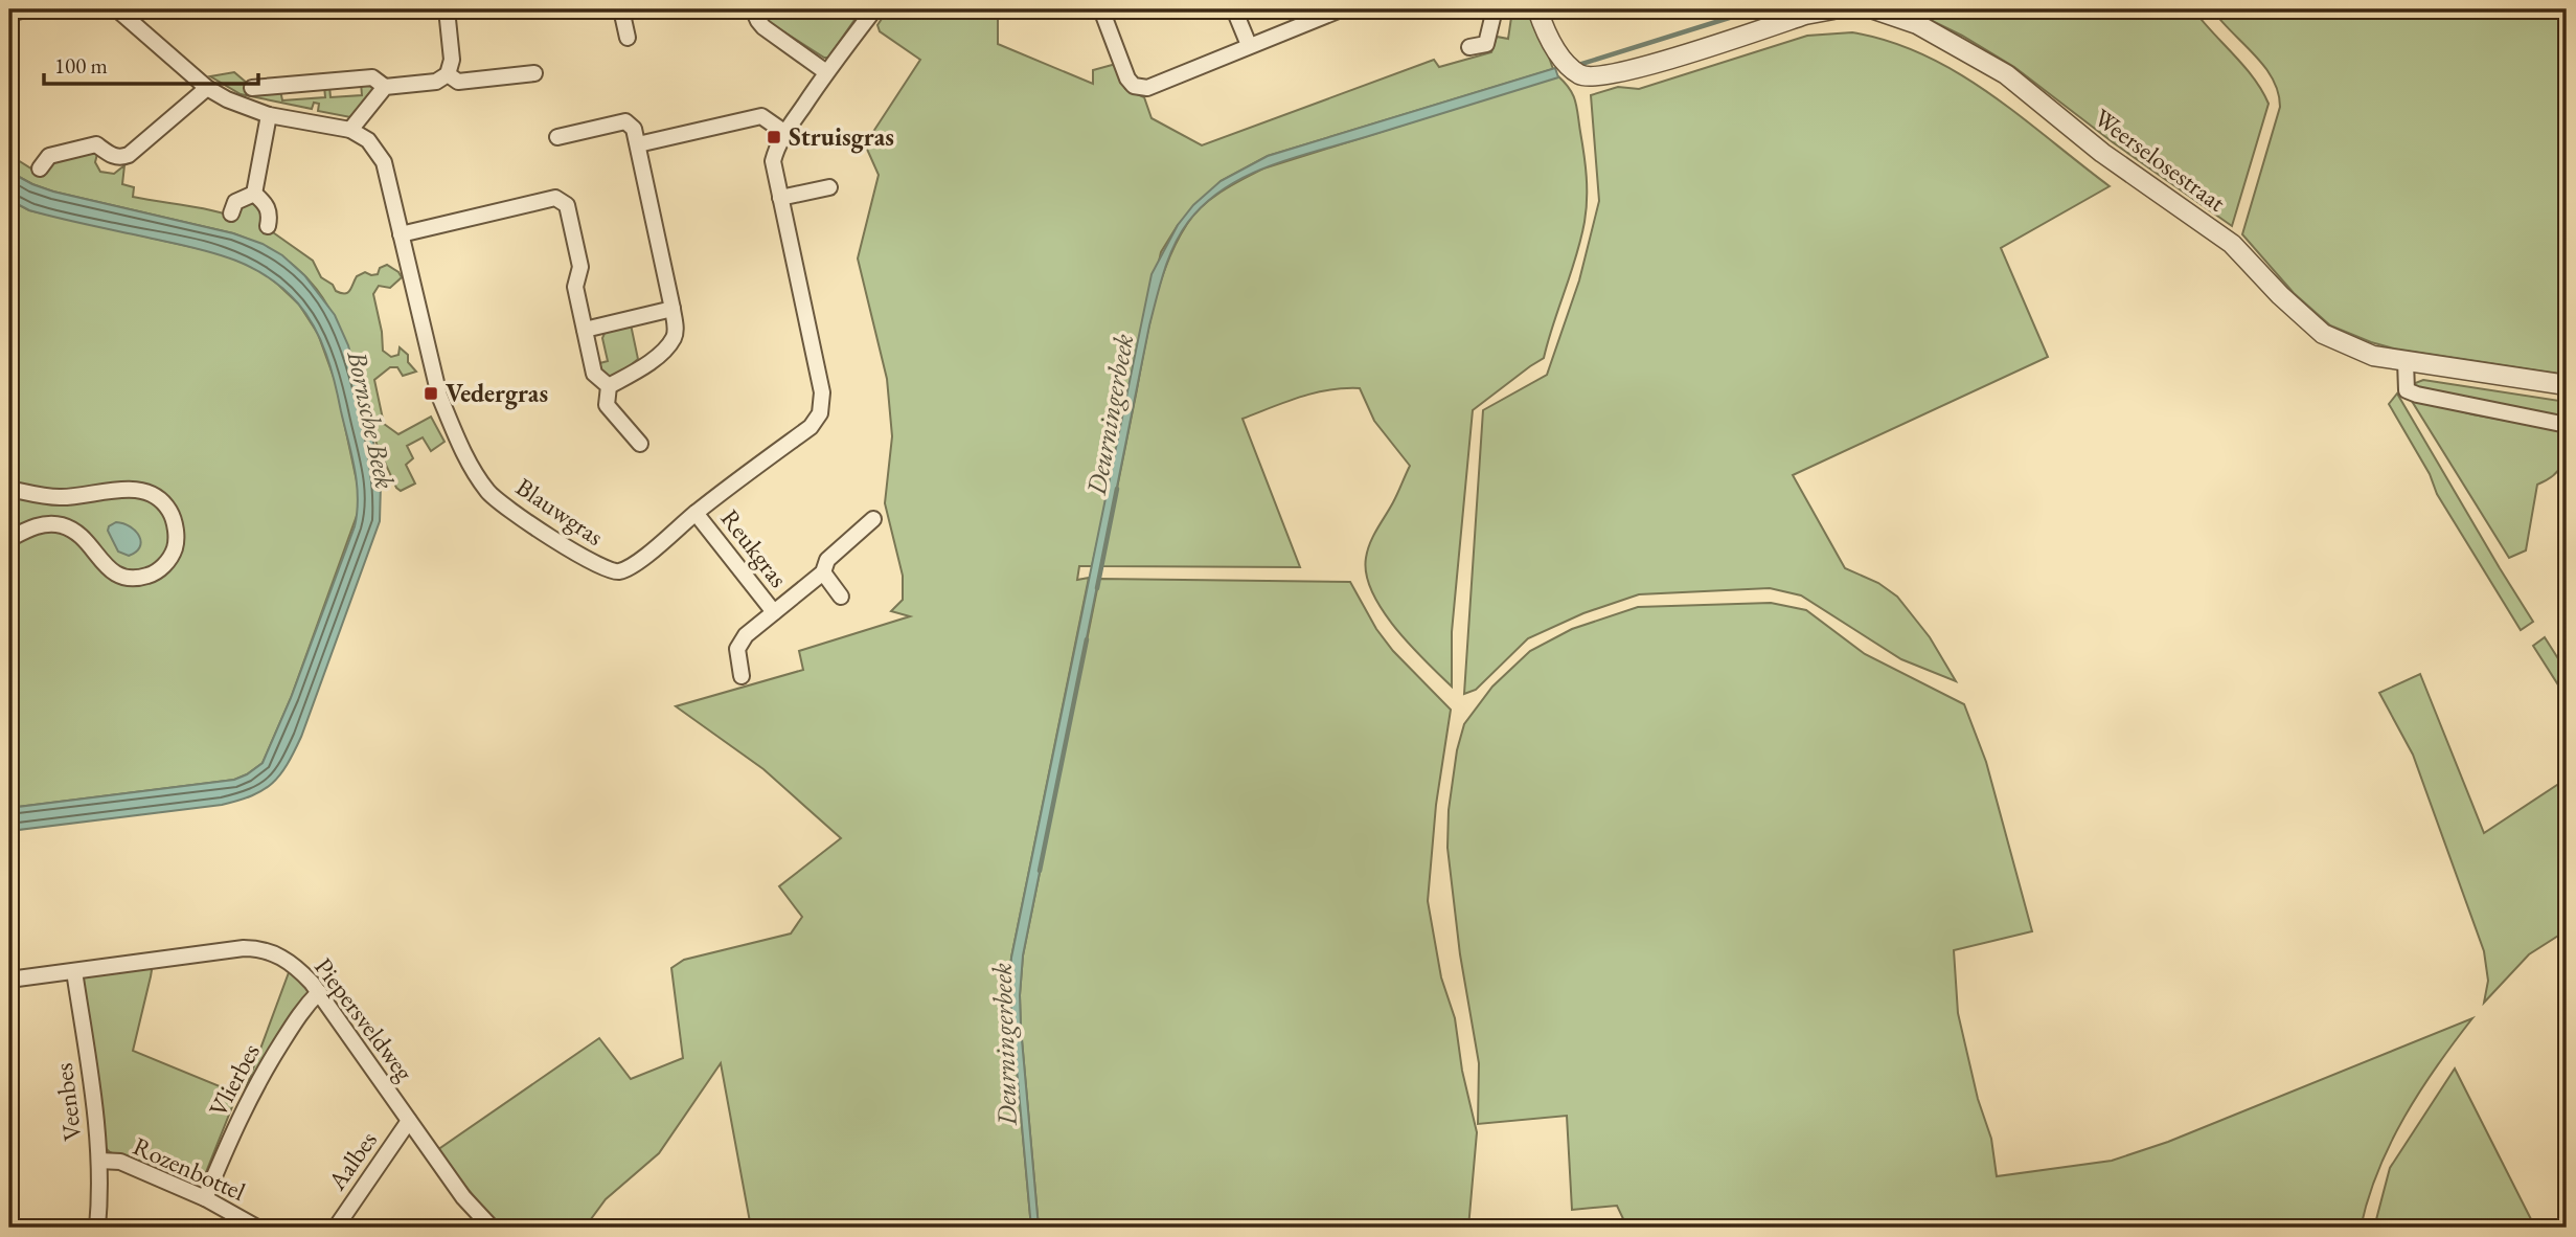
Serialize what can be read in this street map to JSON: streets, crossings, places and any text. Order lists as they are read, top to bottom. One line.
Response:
{"streets":{"street":["Weerselosestraat","Blauwgras","Reukgras","Piepersveldweg","Vlierbes","Veenbes","Aalbes","Rozenbottel"]},"crossings":[["Blauwgras","Reukgras"],["Piepersveldweg","Vlierbes"],["Piepersveldweg","Veenbes"],["Piepersveldweg","Aalbes"],["Vlierbes","Rozenbottel"],["Veenbes","Rozenbottel"]],"water":["Deurningerbeek","Bornsche Beek"],"places":{"transit":["Struisgras","Vedergras"]},"scale_bar":"100 m"}
